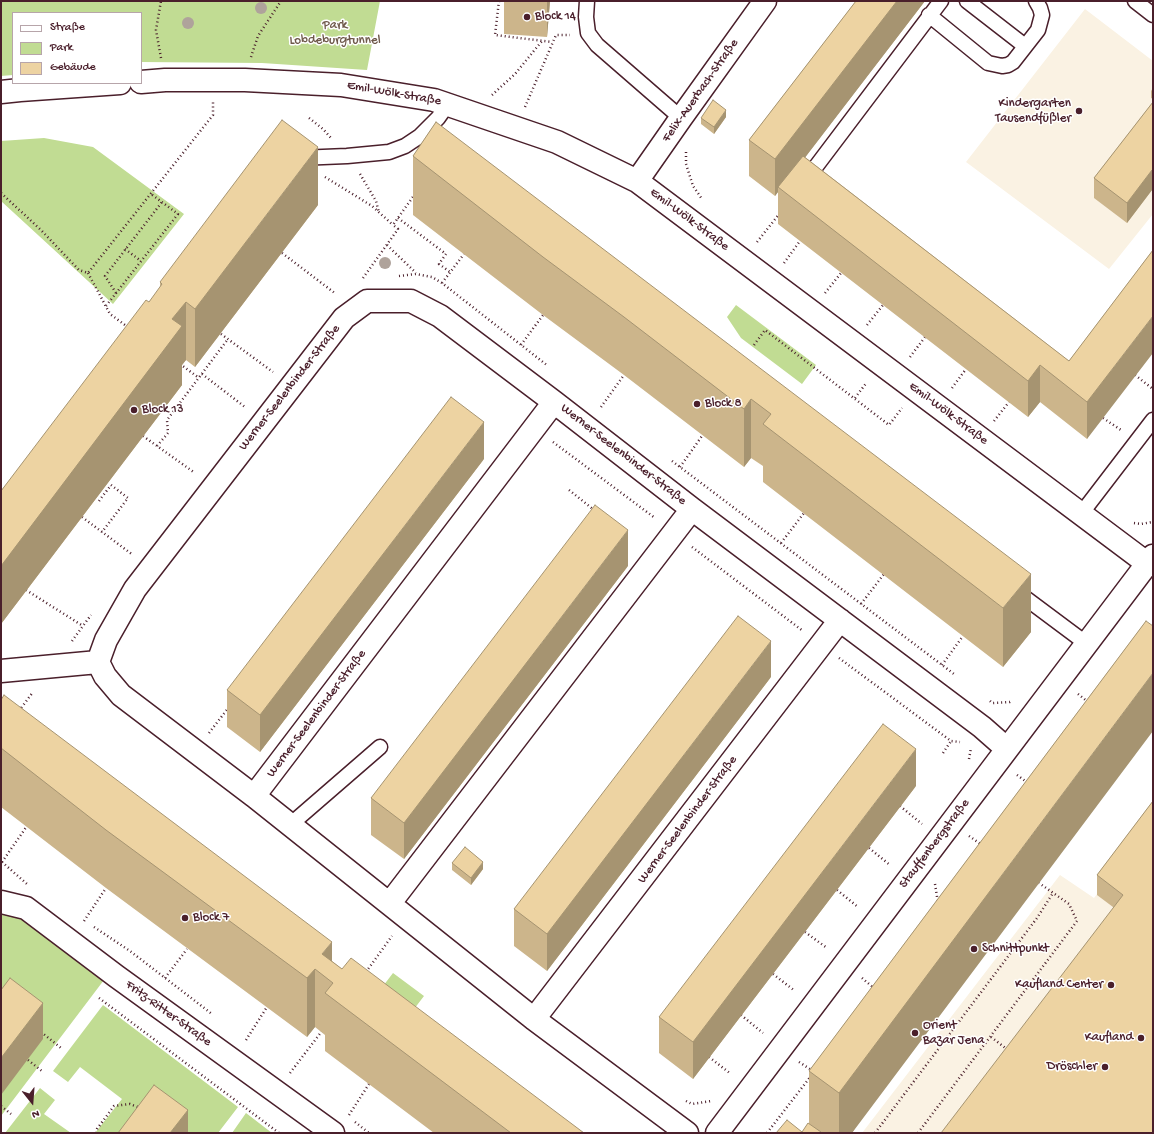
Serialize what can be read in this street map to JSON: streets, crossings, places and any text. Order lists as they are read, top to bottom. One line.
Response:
{"streets":{"street":["Felix-Auerbach-Straße","Emil-Wölk-Straße","Werner-Seelenbinder-Straße","Stauffenbergstraße","Fritz-Ritter-Straße"]},"crossings":[["Felix-Auerbach-Straße","Emil-Wölk-Straße"],["Emil-Wölk-Straße","Stauffenbergstraße"],["Werner-Seelenbinder-Straße","Stauffenbergstraße"]],"parks":["Park Lobdeburgtunnel"],"places":["Block 14","Kindergarten Tausendfüßler","Block 8","Block 13","Block 7","Schnittpunkt","Kaufland Center","Orient Bazar Jena","Kaufland","Dröschler"],"legend":["Straße","Park","Gebäude"],"north":"bottom"}
